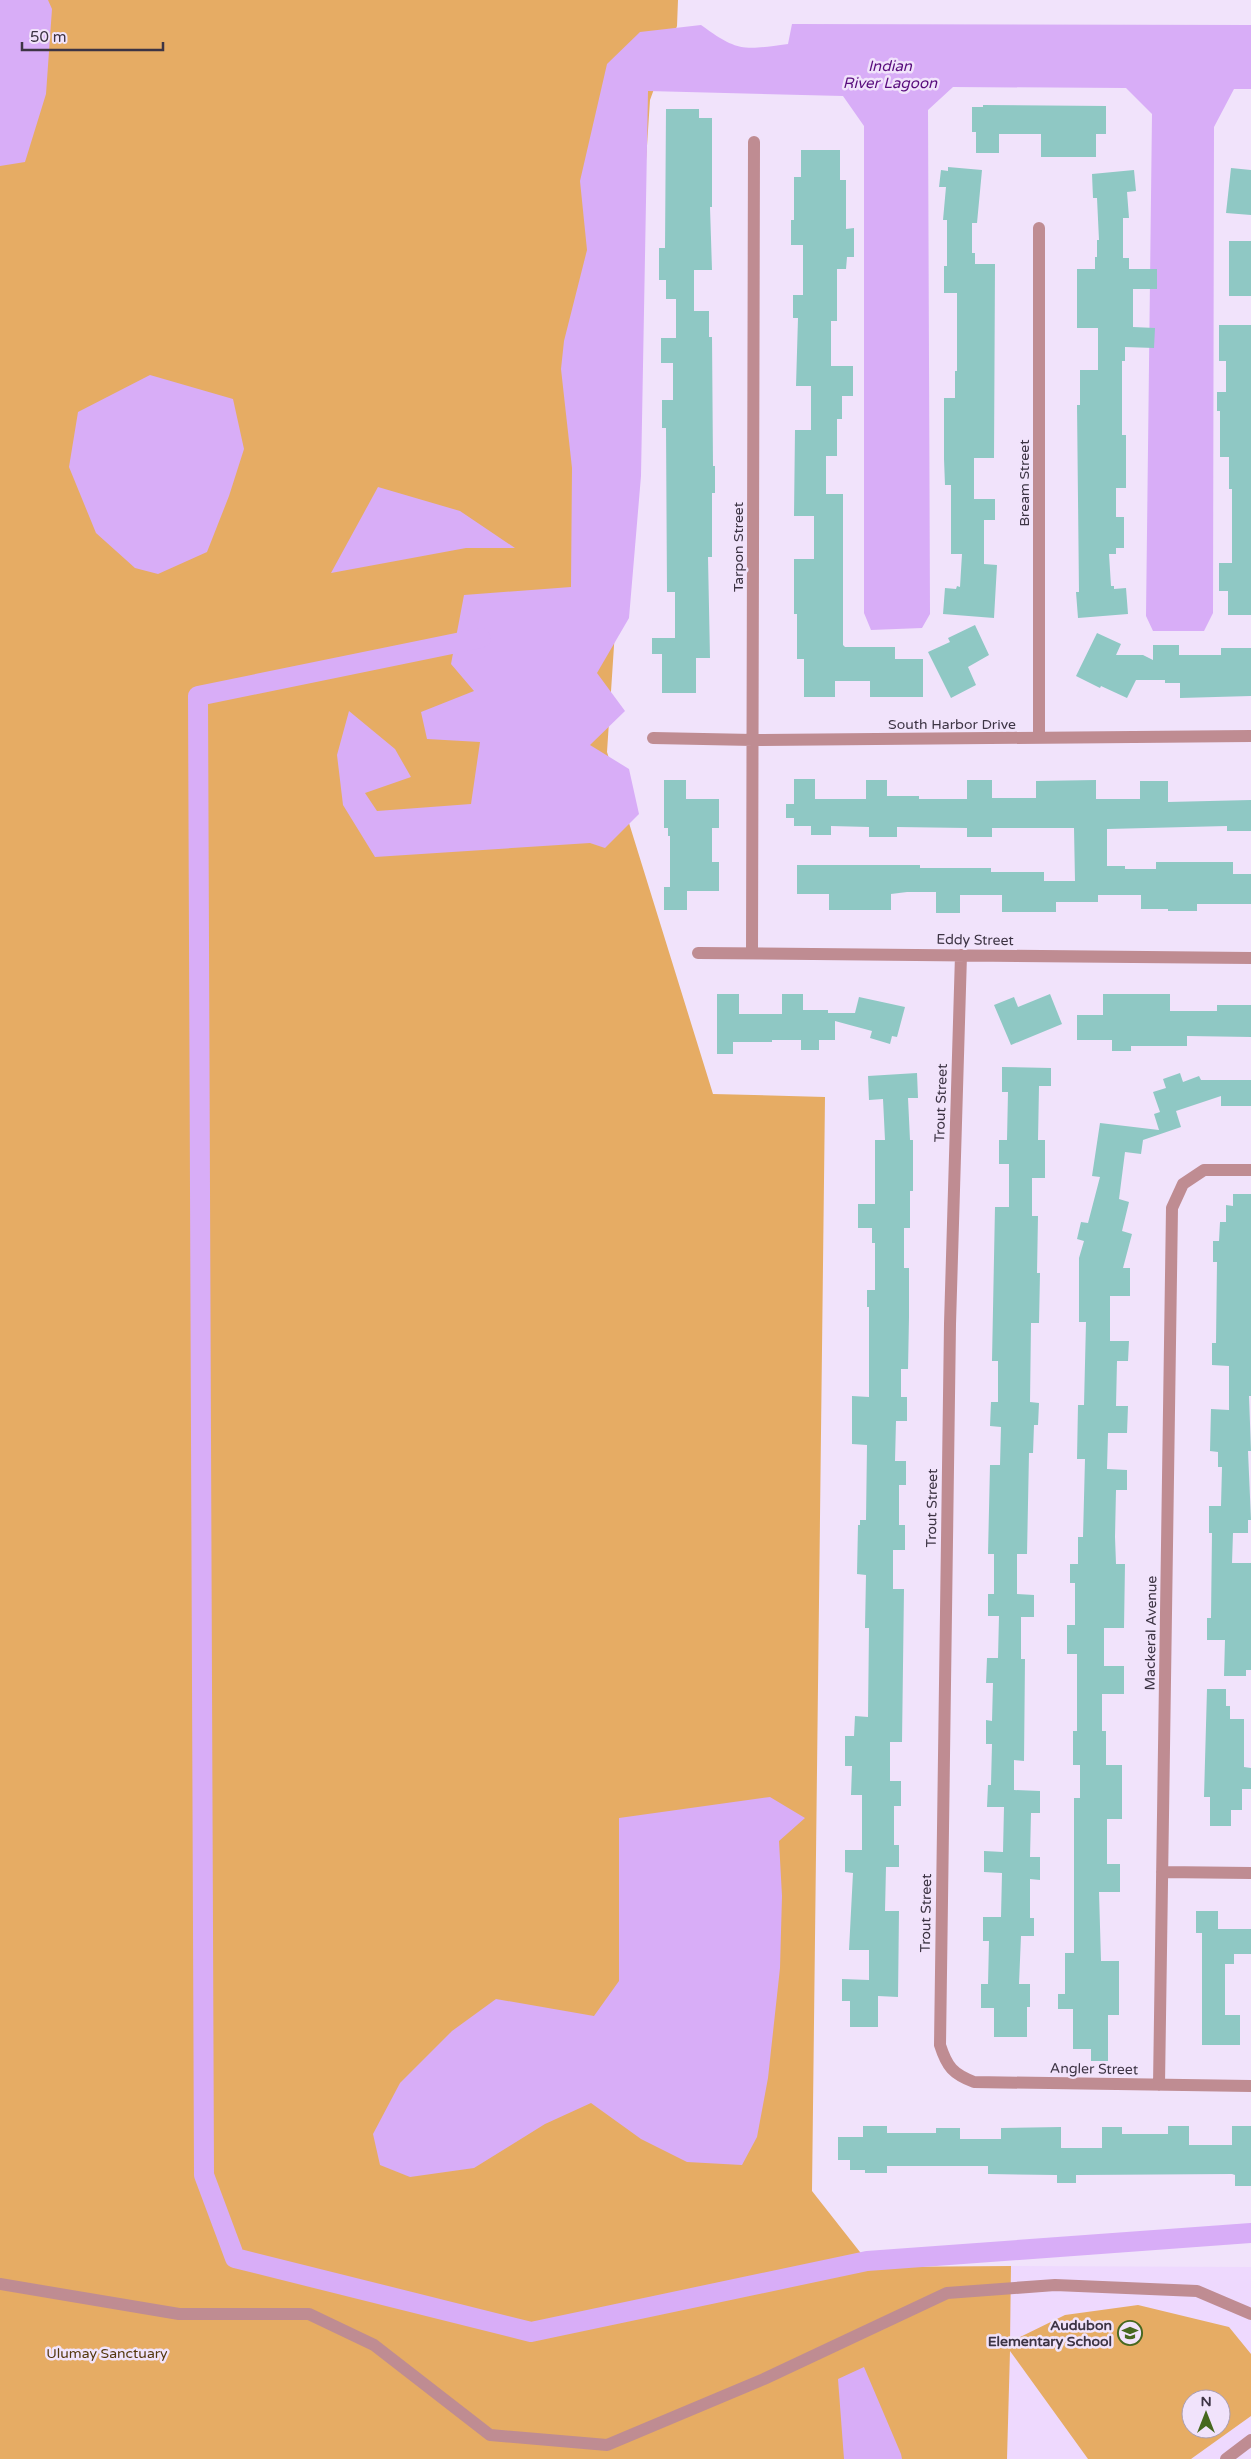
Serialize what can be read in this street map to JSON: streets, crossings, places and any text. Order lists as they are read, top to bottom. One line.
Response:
{"streets":{"street":["Bream Street","Tarpon Street","South Harbor Drive","Eddy Street","Trout Street","Mackeral Avenue","Angler Street"]},"crossings":[["Bream Street","South Harbor Drive"],["Tarpon Street","South Harbor Drive"],["Tarpon Street","Eddy Street"],["Eddy Street","Trout Street"],["Trout Street","Angler Street"],["Mackeral Avenue","Angler Street"]],"water":["Indian River Lagoon"],"parks":["Ulumay Sanctuary"],"places":{"school or university":["Audubon Elementary School"]},"scale_bar":"50 m","north":"top"}
